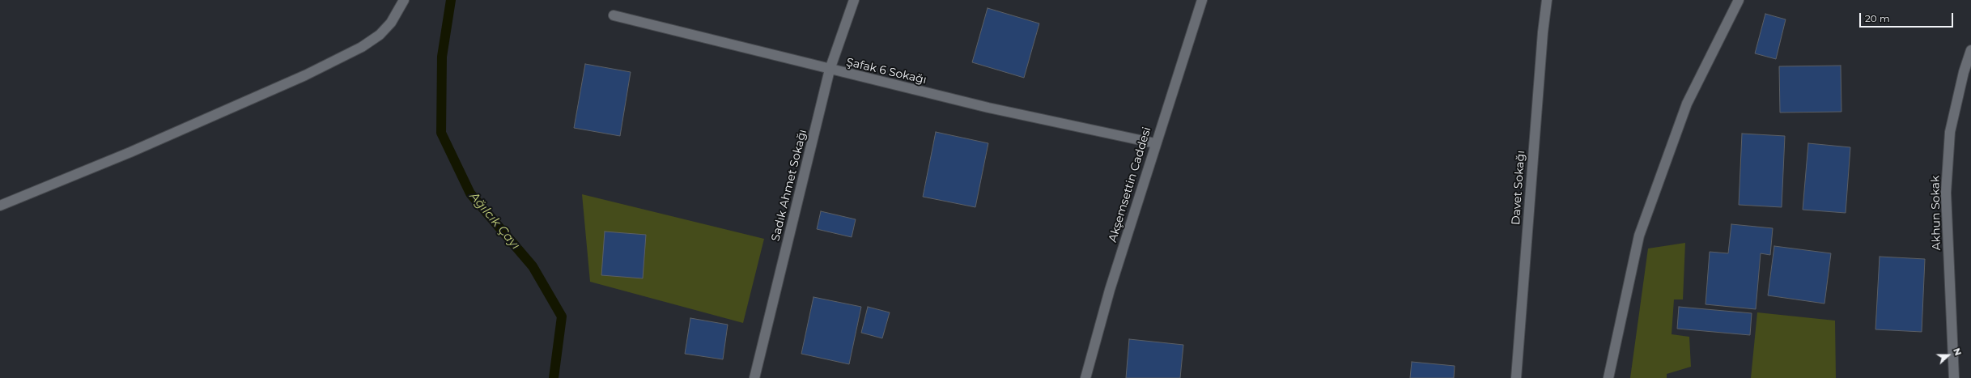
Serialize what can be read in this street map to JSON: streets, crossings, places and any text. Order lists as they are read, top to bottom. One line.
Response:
{"streets":{"street":["Şafak 6 Sokağı","Akşemsettin Caddesi","Sadık Ahmet Sokağı","Davet Sokağı","Akhun Sokak"]},"crossings":[["Şafak 6 Sokağı","Akşemsettin Caddesi"],["Şafak 6 Sokağı","Sadık Ahmet Sokağı"]],"water":["Ağılcık Çayı"],"scale_bar":"20 m","north":"right"}
